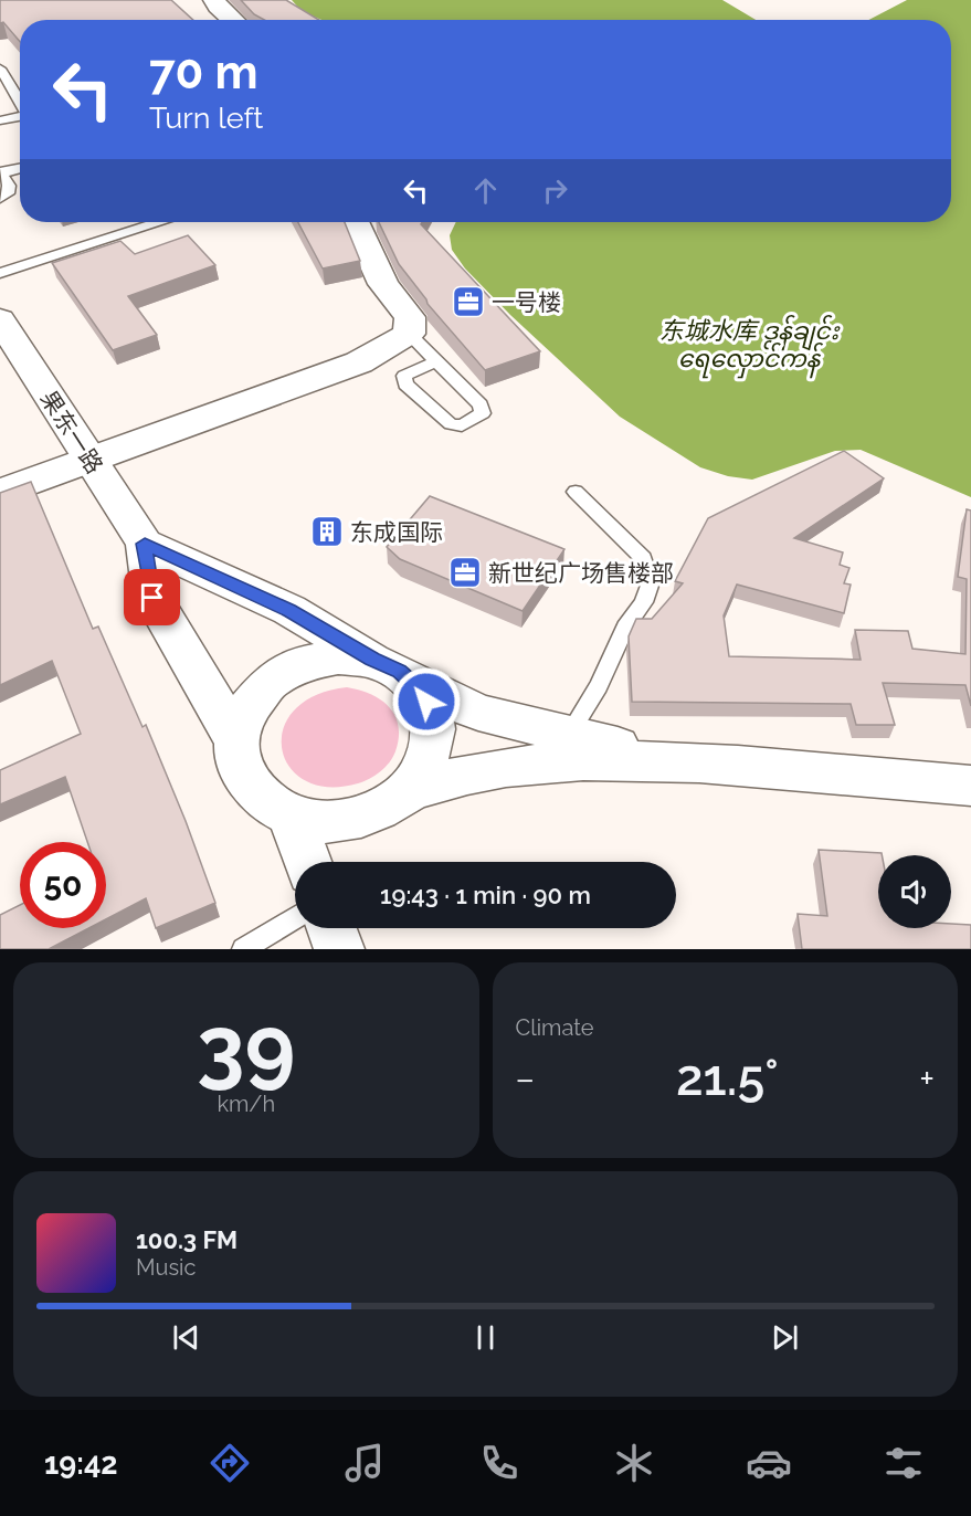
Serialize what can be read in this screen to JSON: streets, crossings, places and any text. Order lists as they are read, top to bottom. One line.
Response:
{"streets":{"main road":["果东一路"]},"water":["东城水库 ဒွန်ချင်း ရေလှောင်ကန်"],"places":{"office":["一号楼","新世纪广场售楼部"],"building":["东成国际"]},"page":{"turn":["70 m","Turn left"],"limit":"50","trip":"19:43 · 1 min · 90 m","tile":[["39","km/h"],"Climate"],"heat":["−","21.5°","+"],"song":["100.3 FM","Music"],"tabs":"19:42"}}
